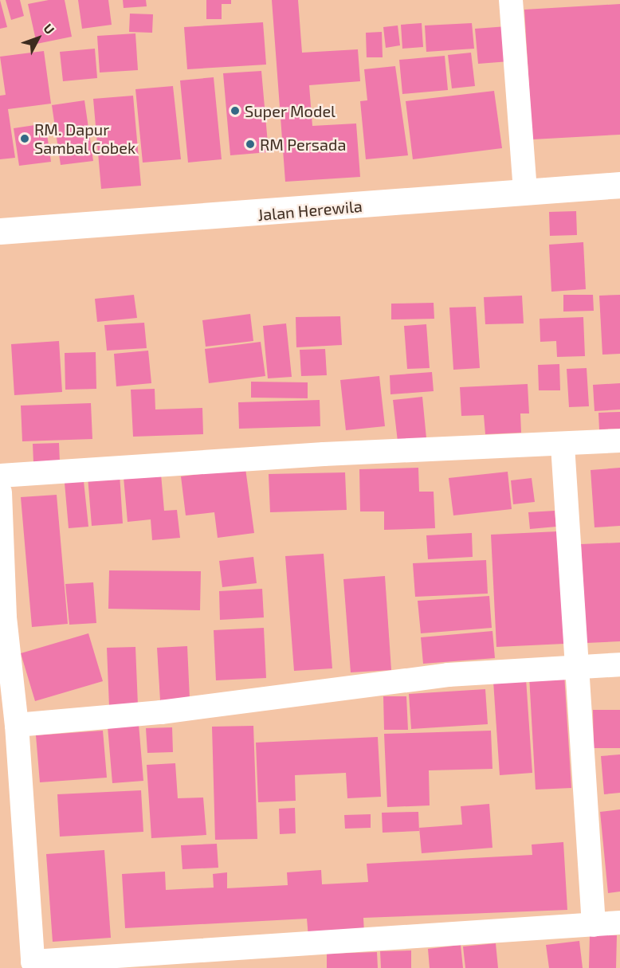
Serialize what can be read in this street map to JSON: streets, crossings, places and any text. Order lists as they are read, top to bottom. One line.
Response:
{"streets":{"main road":["Jalan Herewila"]},"places":["Super Model","RM. Dapur Sambal Cobek","RM Persada"],"north":"top right"}
